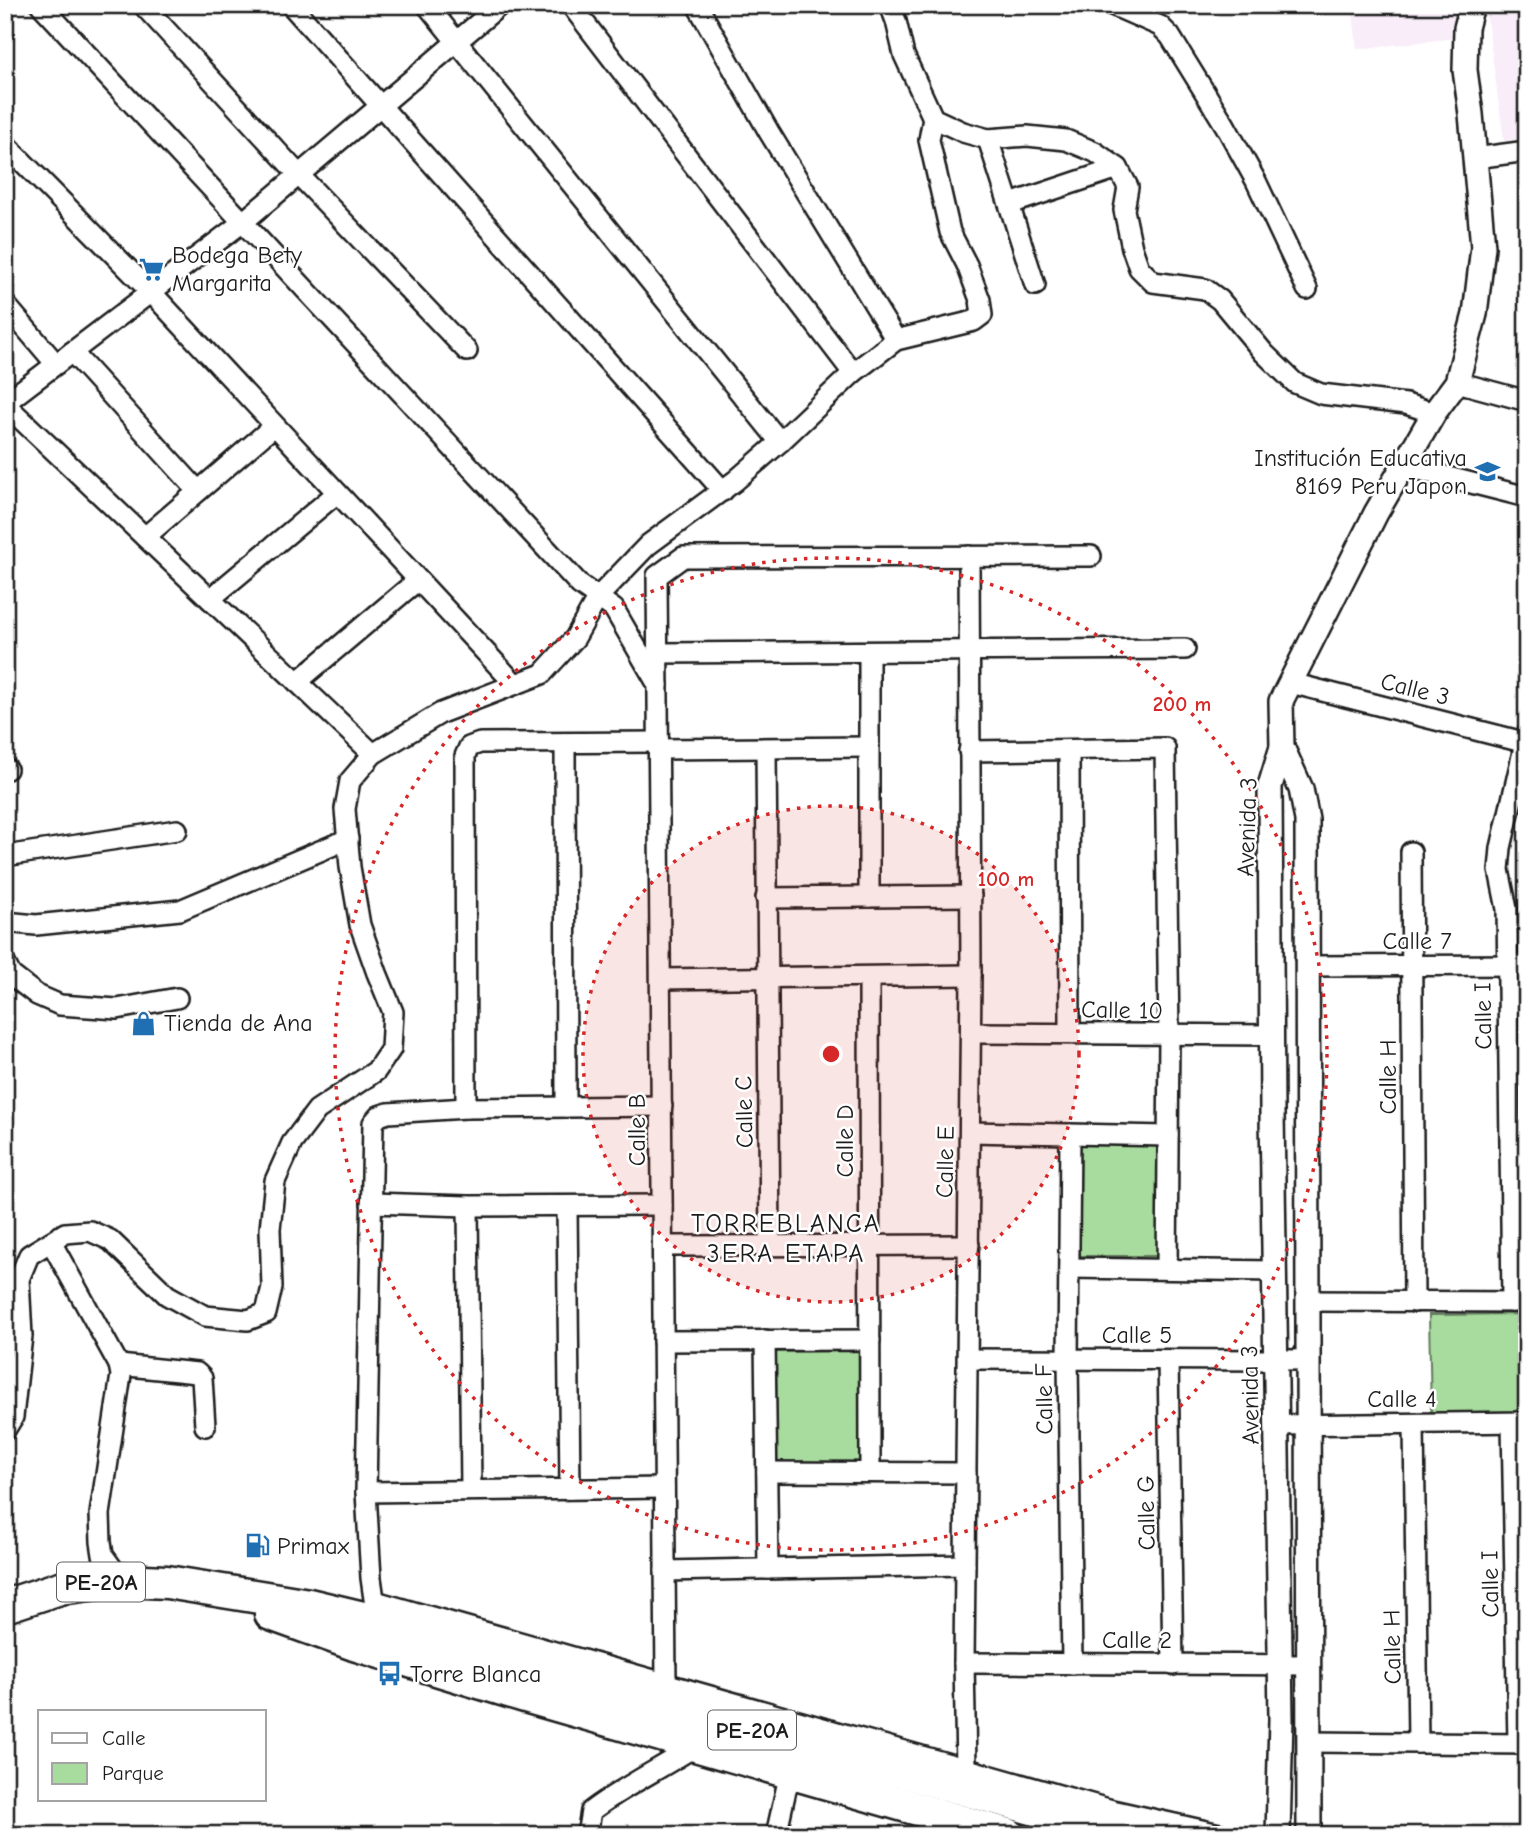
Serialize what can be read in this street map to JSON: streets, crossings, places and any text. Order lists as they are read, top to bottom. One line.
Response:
{"streets":{"highway":["PE-20A"],"street":["Calle 3","Avenida 3","Calle 7","Calle 10","Calle I","Calle H","Calle C","Calle B","Calle D","Calle E","Calle 5","Calle F","Calle 4","Calle G","Calle 2"]},"crossings":[["Calle 3","Calle I"],["Avenida 3","Calle 7"],["Avenida 3","Calle 10"],["Avenida 3","Calle 5"],["Avenida 3","Calle 4"],["Avenida 3","Calle 2"],["Calle 7","Calle I"],["Calle 7","Calle H"],["Calle 10","Calle E"],["Calle I","Calle 4"],["Calle H","Calle 4"],["Calle B","Calle E"],["Calle E","Calle 5"],["Calle E","Calle 2"],["Calle 5","Calle F"],["Calle 5","Calle G"],["Calle F","Calle 2"],["Calle G","Calle 2"]],"districts":["TORREBLANCA 3ERA ETAPA"],"places":{"supermarket":["Bodega Bety Margarita"],"school or university":["Institución Educativa 8169 Peru Japon"],"shop":["Tienda de Ana"],"fuel station":["Primax"],"bus stop":["Torre Blanca"]},"legend":["Calle","Parque"],"rings":["200 m","100 m"]}
